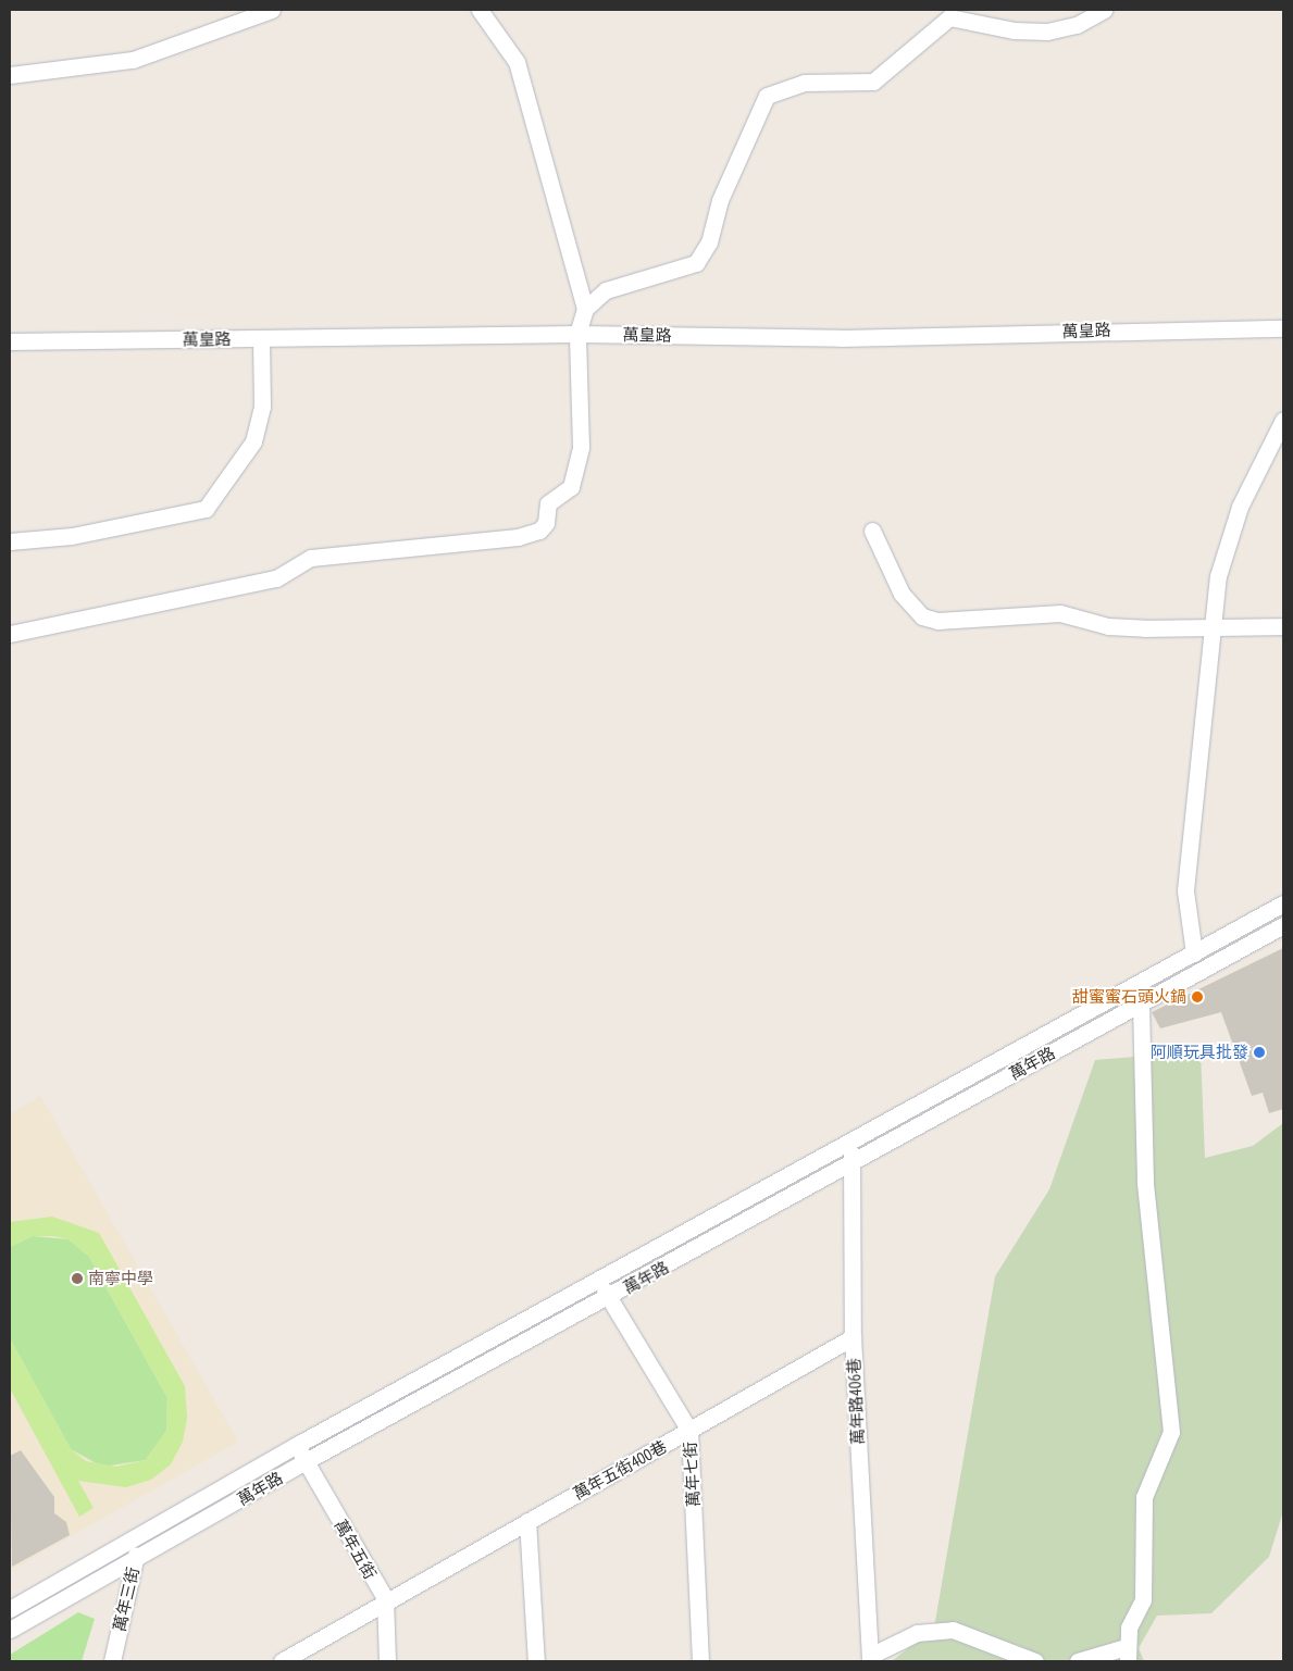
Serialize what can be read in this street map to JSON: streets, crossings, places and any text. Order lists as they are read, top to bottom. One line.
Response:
{"streets":{"street":["萬皇路","萬年路","萬年路406巷","萬年五街400巷","萬年七街","萬年五街","萬年三街"]},"crossings":[["萬年路","萬年路406巷"],["萬年路","萬年七街"],["萬年路","萬年五街"],["萬年路","萬年三街"],["萬年路406巷","萬年五街400巷"],["萬年五街400巷","萬年七街"],["萬年五街400巷","萬年五街"]],"places":["甜蜜蜜石頭火鍋","阿順玩具批發","南寧中學"]}
